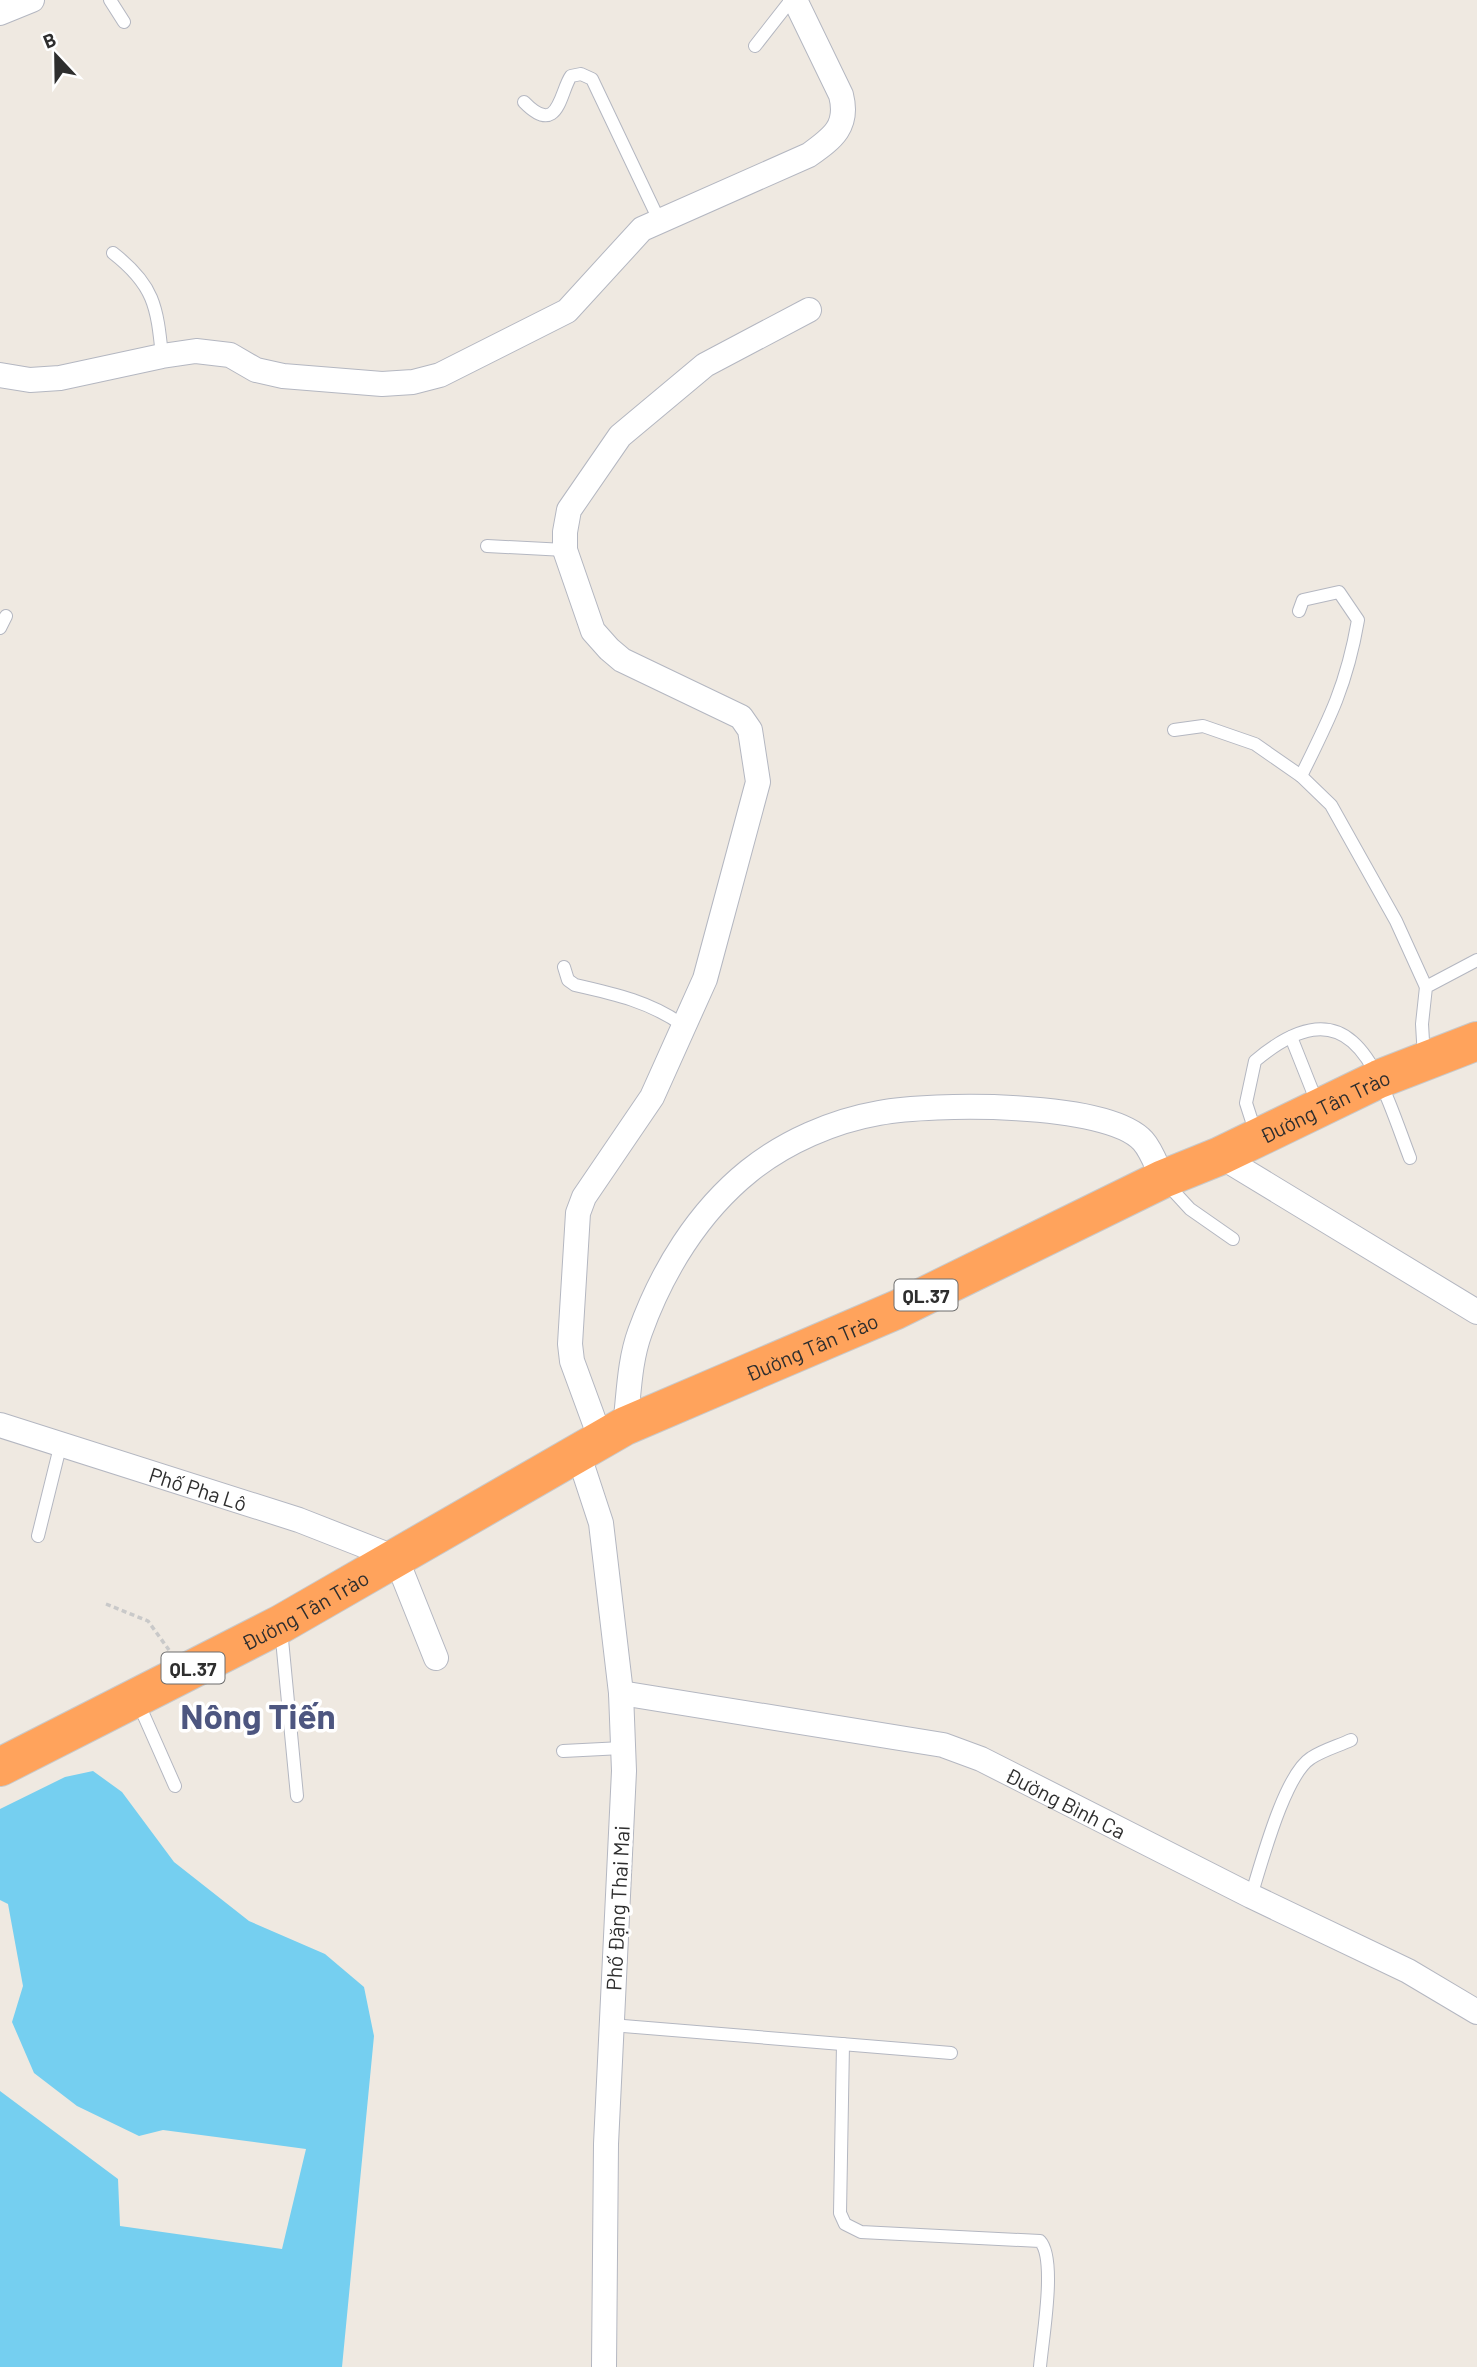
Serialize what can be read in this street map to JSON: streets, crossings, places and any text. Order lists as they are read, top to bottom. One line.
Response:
{"streets":{"highway":["Đường Tân Trào","QL.37"],"street":["Phố Pha Lô","Đường Bình Ca","Phố Đặng Thai Mai"]},"crossings":[["Đường Tân Trào","Phố Pha Lô"],["Đường Tân Trào","Phố Đặng Thai Mai"],["Đường Bình Ca","Phố Đặng Thai Mai"]],"districts":["Nông Tiến"],"north":"top"}
